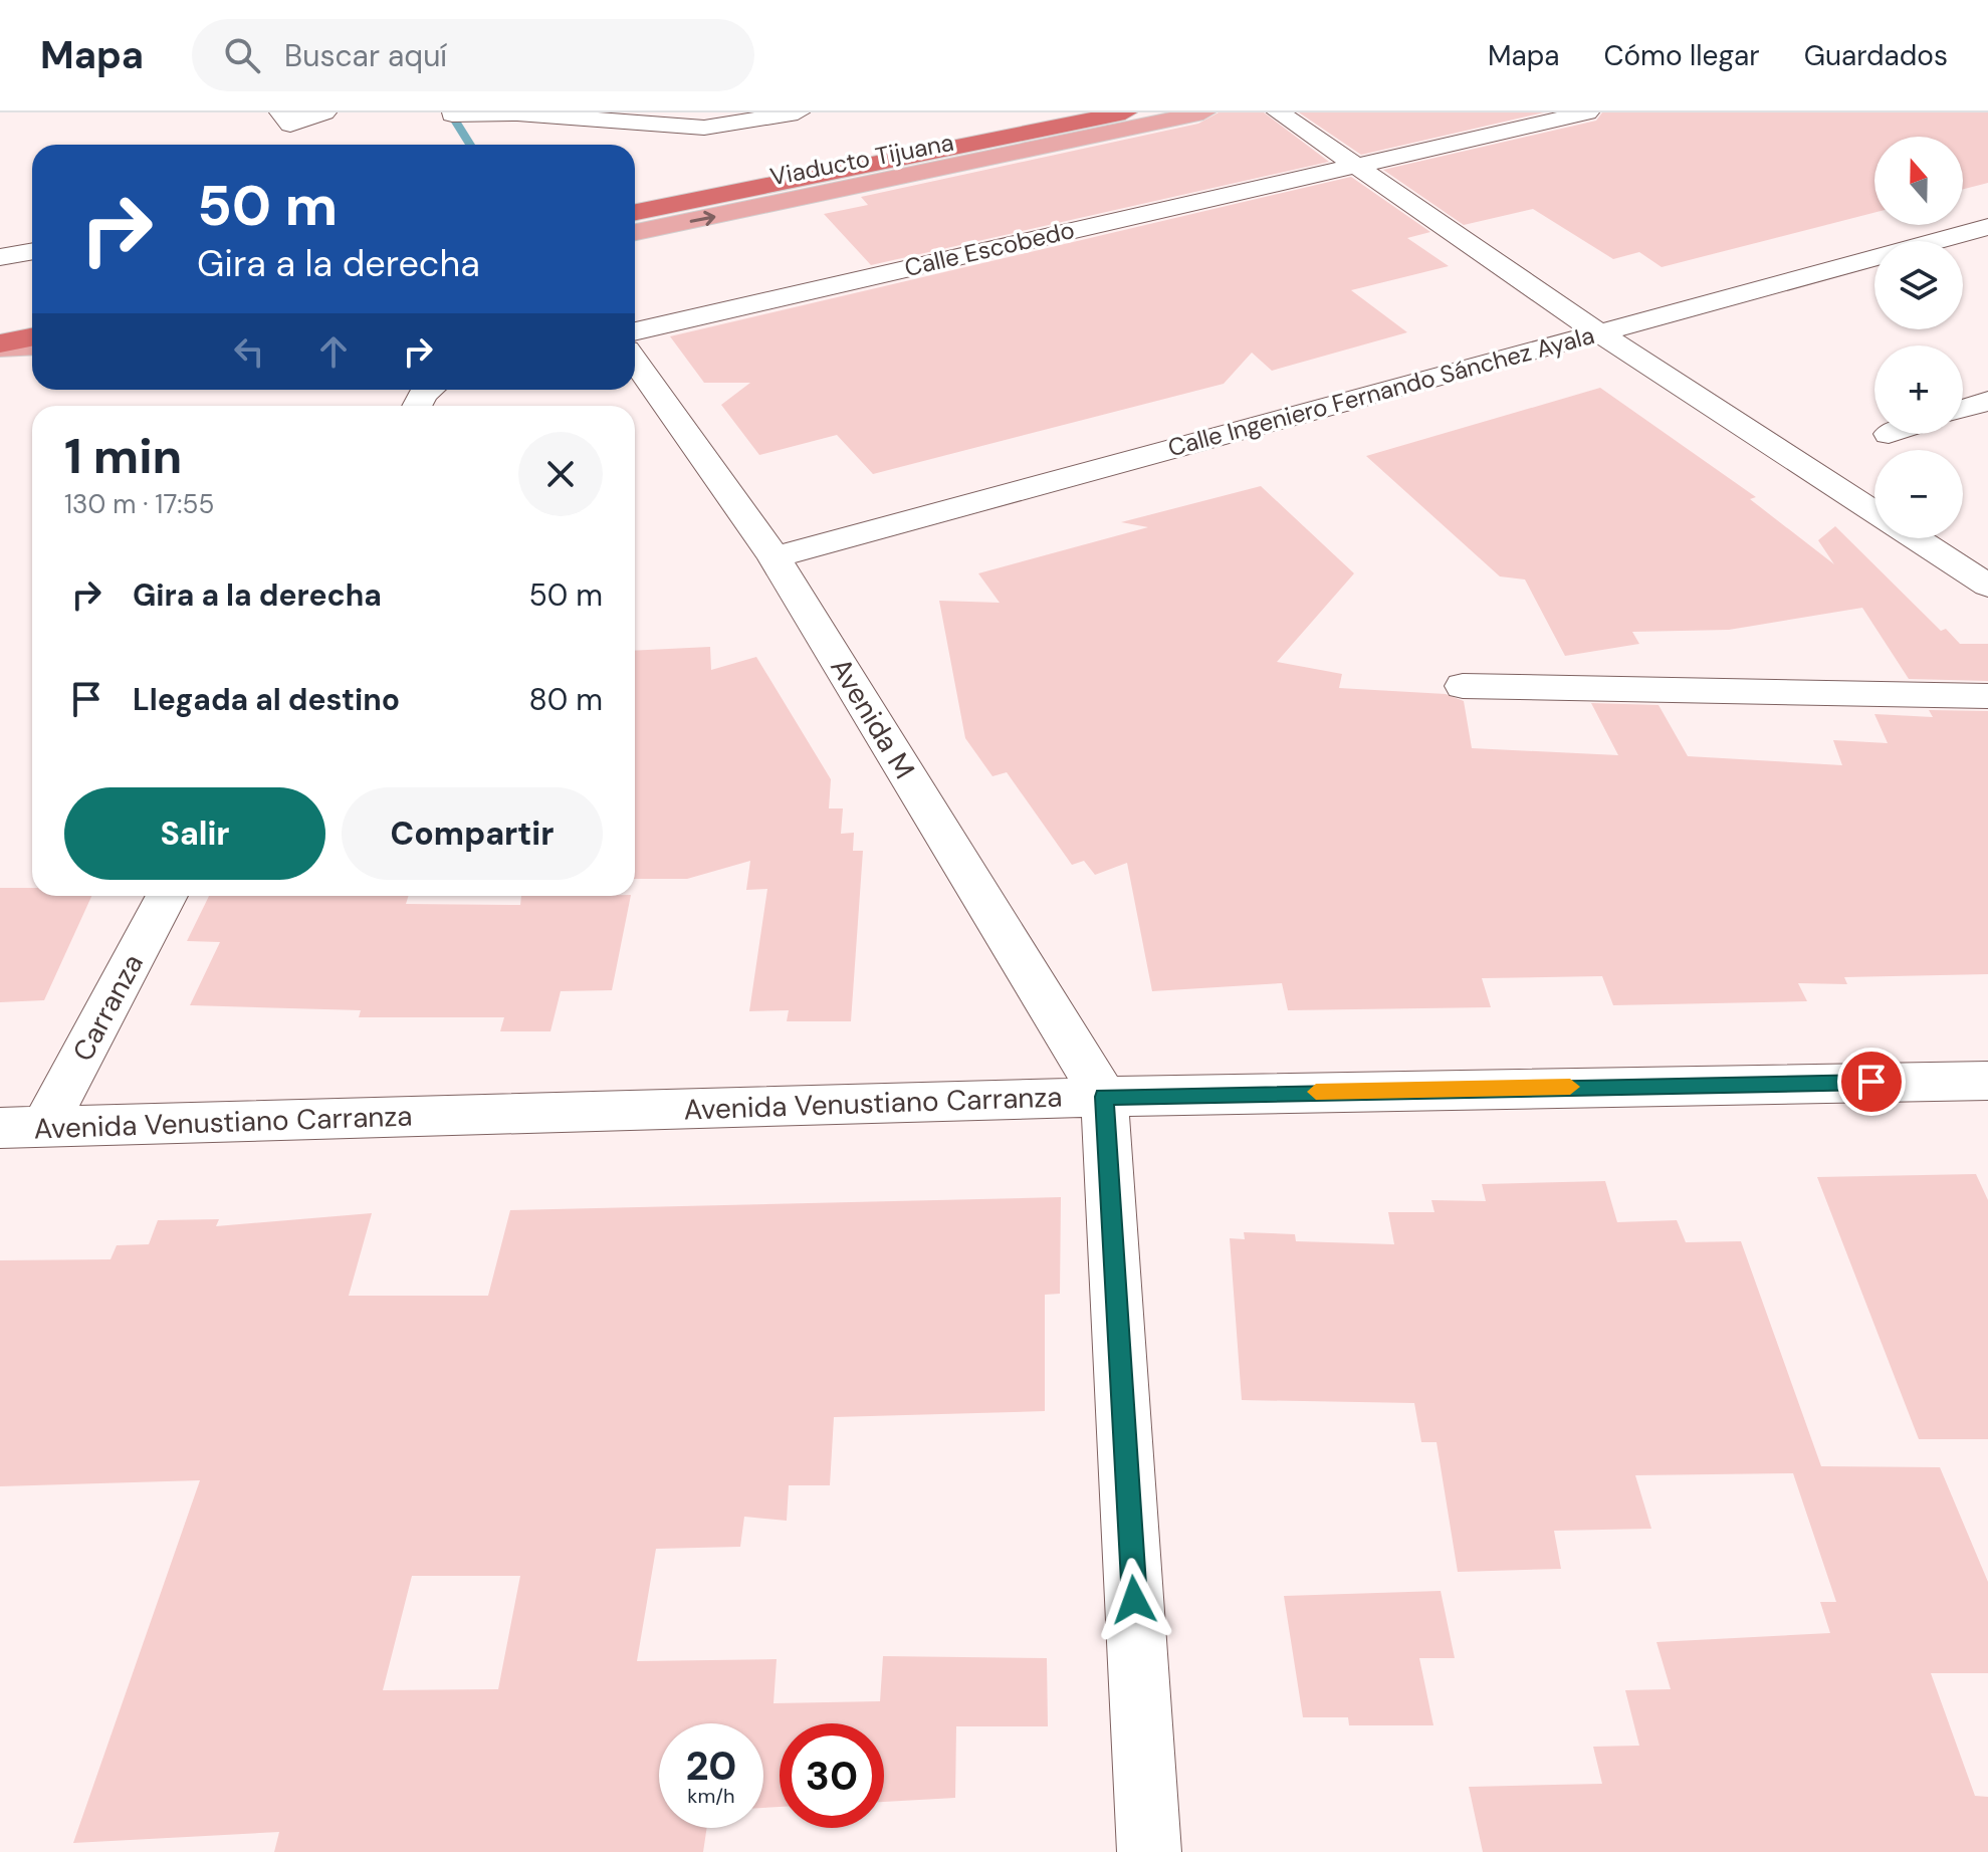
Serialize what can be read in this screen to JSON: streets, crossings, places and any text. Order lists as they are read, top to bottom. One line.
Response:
{"streets":{"highway":["Viaducto Tijuana"],"street":["Calle Escobedo","Calle Ingeniero Fernando Sánchez Ayala","Avenida M","Carranza","Avenida Venustiano Carranza"]},"crossings":[["Calle Ingeniero Fernando Sánchez Ayala","Avenida M"],["Avenida M","Avenida Venustiano Carranza"],["Carranza","Avenida Venustiano Carranza"]],"north":"top","page":{"header":"Mapa","search":"Buscar aquí","nav":["Mapa","Cómo llegar","Guardados"],"map_buttons":["+","−"],"turn":["50 m","Gira a la derecha"],"heading":["1 min","130 m · 17:55"],"list":[{"name":"Gira a la derecha","value":"50 m"},{"name":"Llegada al destino","value":"80 m"}],"buttons":["Salir","Compartir"],"speed":"20 km/h","limit":"30"}}
